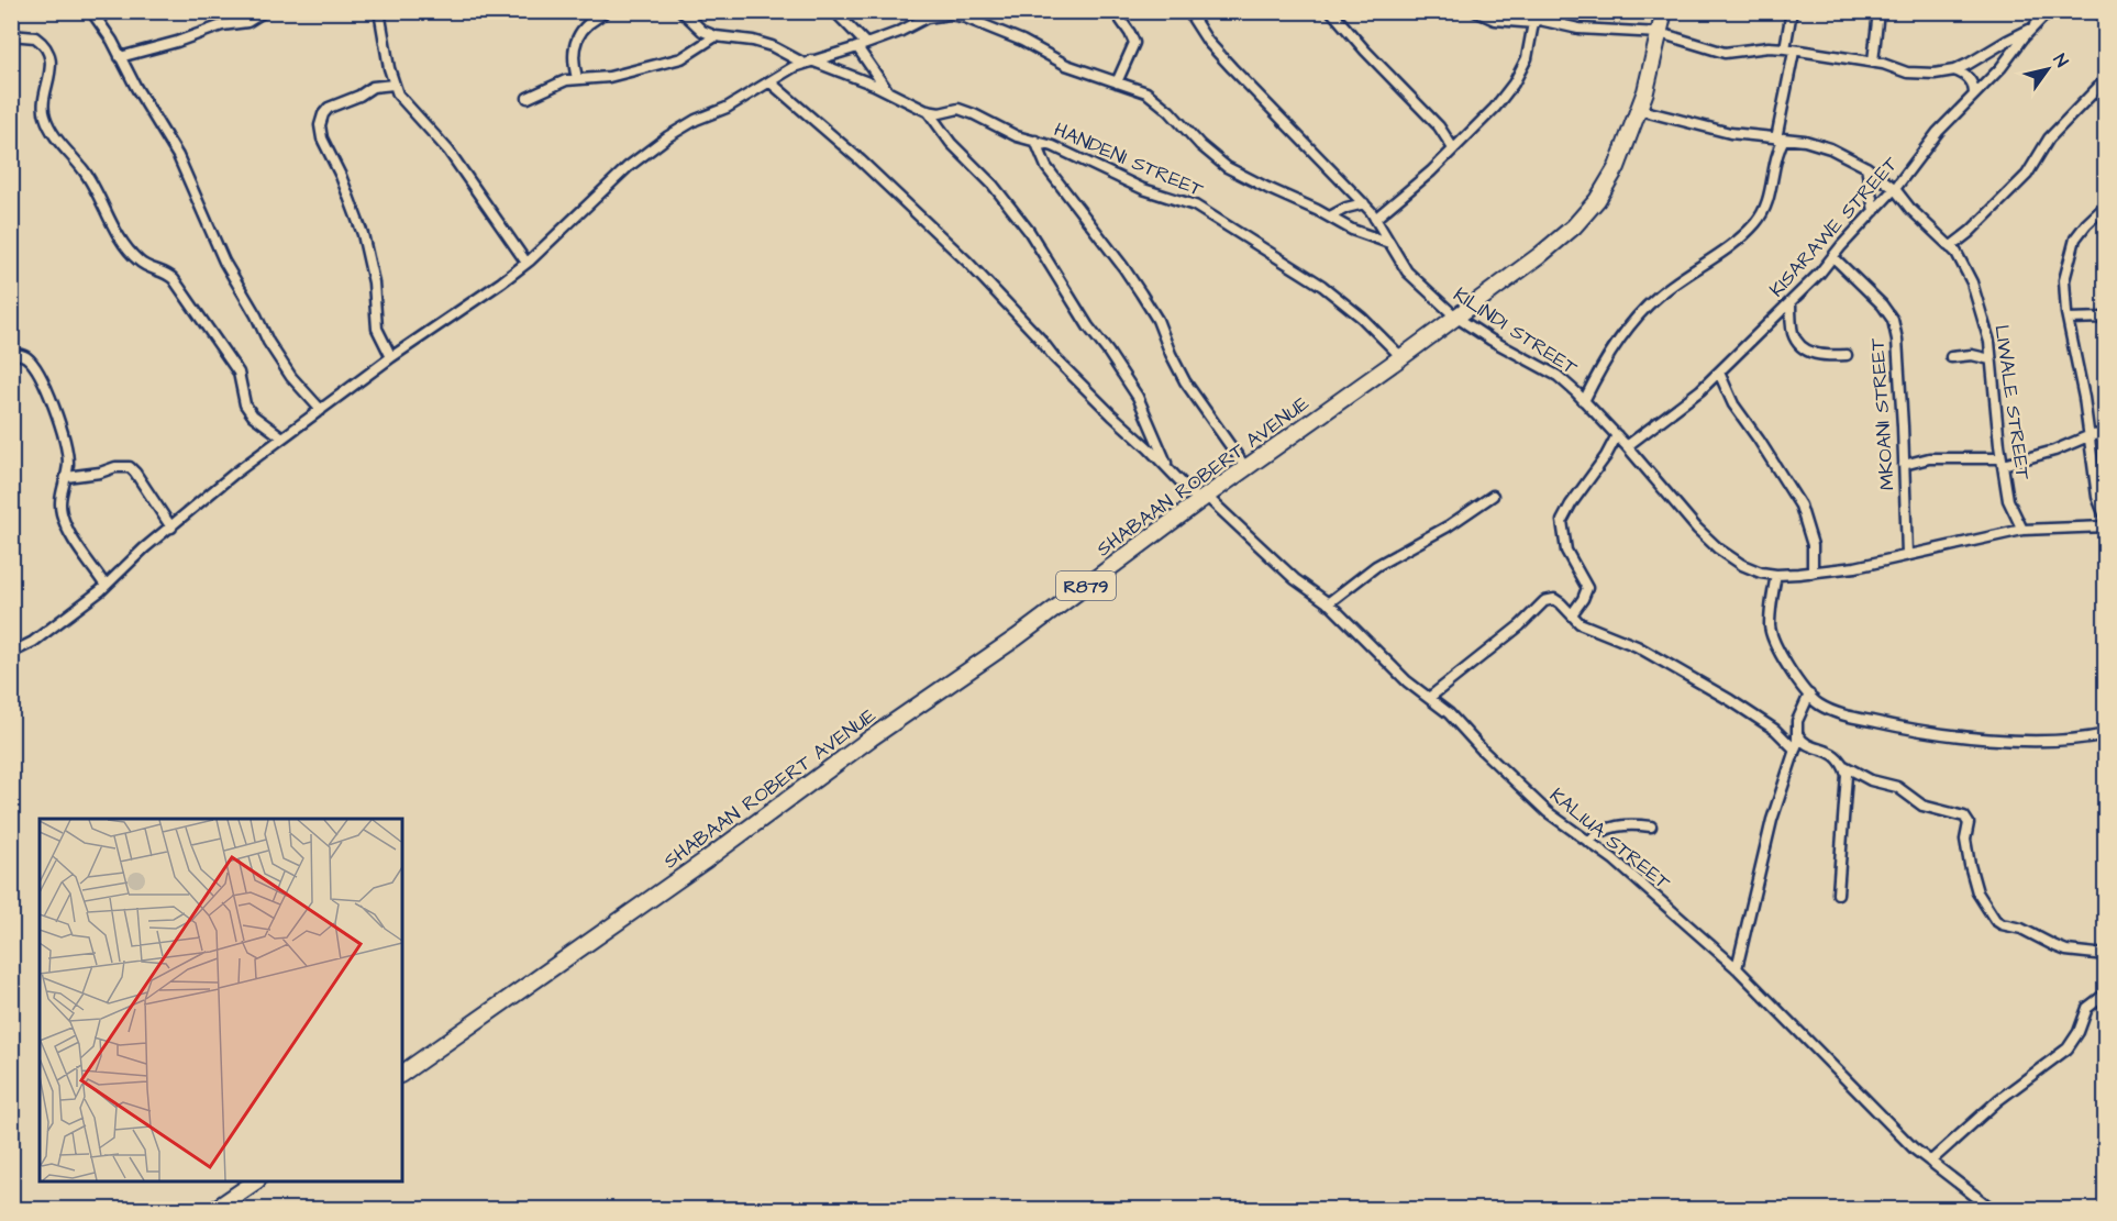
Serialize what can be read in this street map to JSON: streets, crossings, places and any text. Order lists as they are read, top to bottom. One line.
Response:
{"streets":{"main road":["SHABAAN ROBERT AVENUE","R879"],"street":["HANDENI STREET","KISARAWE STREET","KILINDI STREET","LIWALE STREET","MKOANI STREET","KALIUA STREET"]},"crossings":[["HANDENI STREET","SHABAAN ROBERT AVENUE"],["KISARAWE STREET","KILINDI STREET"],["KISARAWE STREET","LIWALE STREET"],["KISARAWE STREET","MKOANI STREET"],["KILINDI STREET","LIWALE STREET"],["KILINDI STREET","MKOANI STREET"],["KILINDI STREET","SHABAAN ROBERT AVENUE"],["SHABAAN ROBERT AVENUE","KALIUA STREET"]],"north":"top right"}
